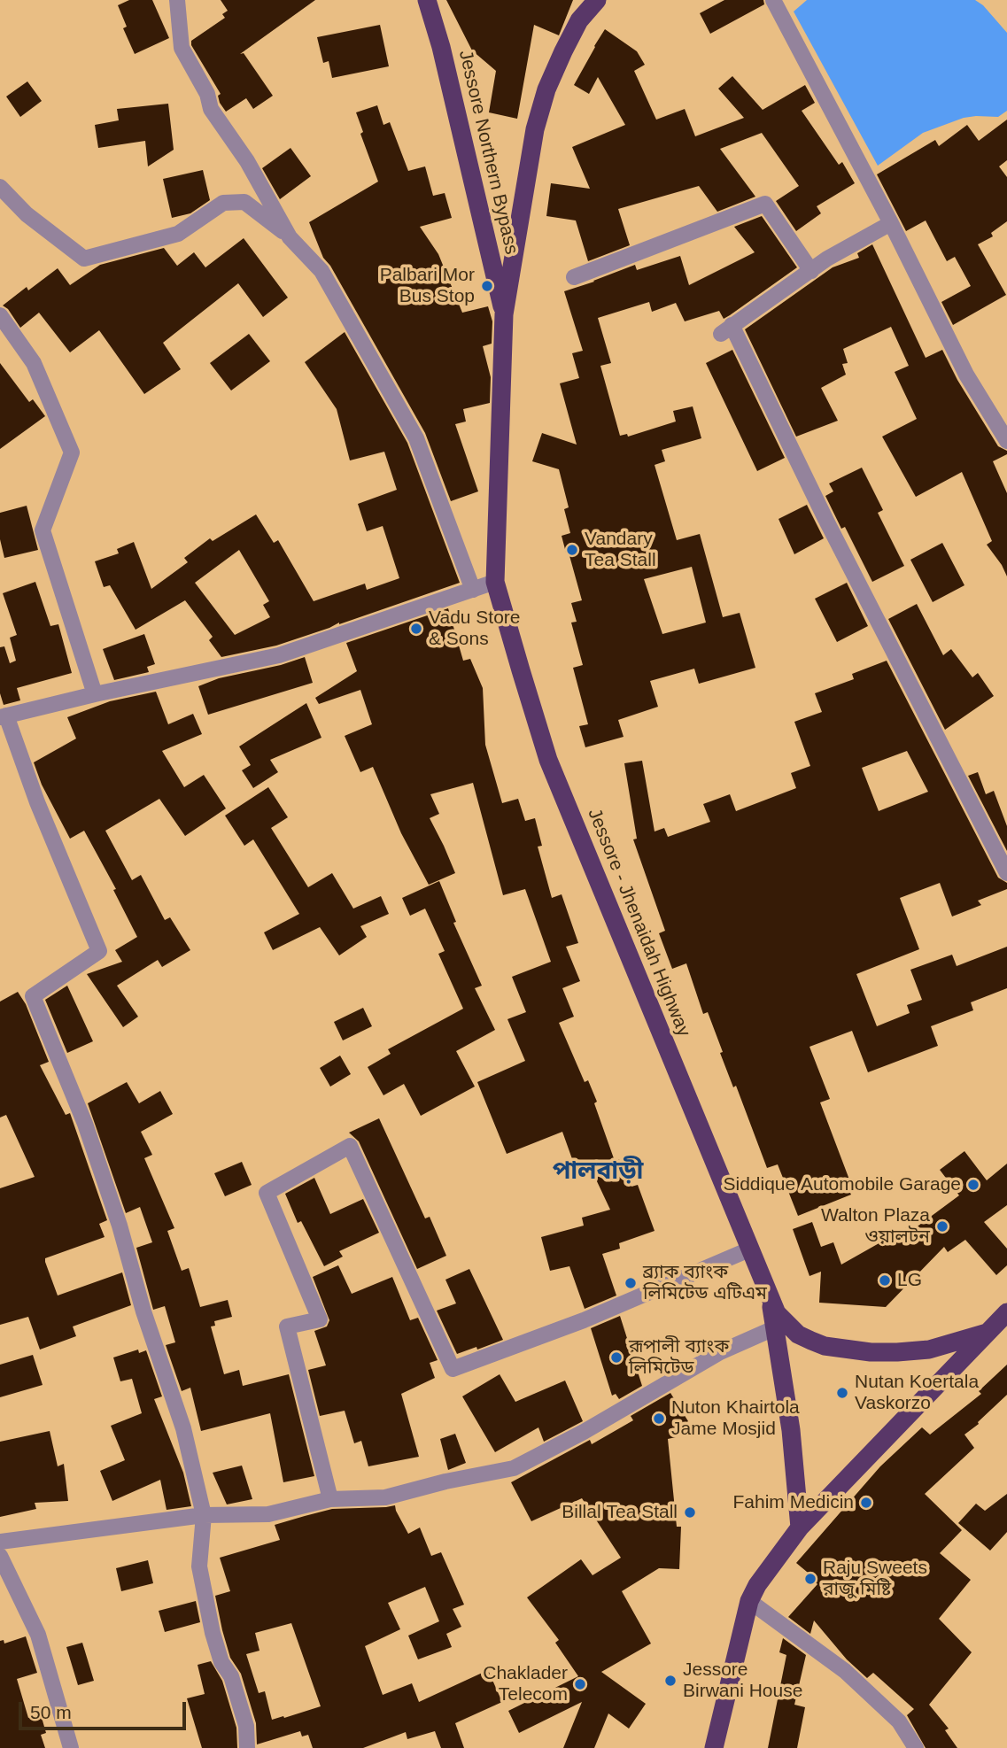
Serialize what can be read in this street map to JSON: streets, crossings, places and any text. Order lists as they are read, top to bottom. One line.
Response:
{"streets":{"highway":["Jessore Northern Bypass","Jessore - Jhenaidah Highway"]},"crossings":[["Jessore Northern Bypass","Jessore - Jhenaidah Highway"]],"districts":["পালবাড়ী"],"places":["Palbari Mor Bus Stop","Vandary Tea Stall","Vadu Store & Sons","Siddique Automobile Garage","Walton Plaza ওয়ালটন","LG","ব্র্যাক ব্যাংক লিমিটেড এটিএম","রূপালী ব্যাংক লিমিটেড","Nutan Koertala Vaskorzo","Nuton Khairtola Jame Mosjid","Fahim Medicin","Billal Tea Stall","Raju Sweets রাজু মিষ্টি","Jessore Birwani House","Chaklader Telecom"],"scale_bar":"50 m"}
